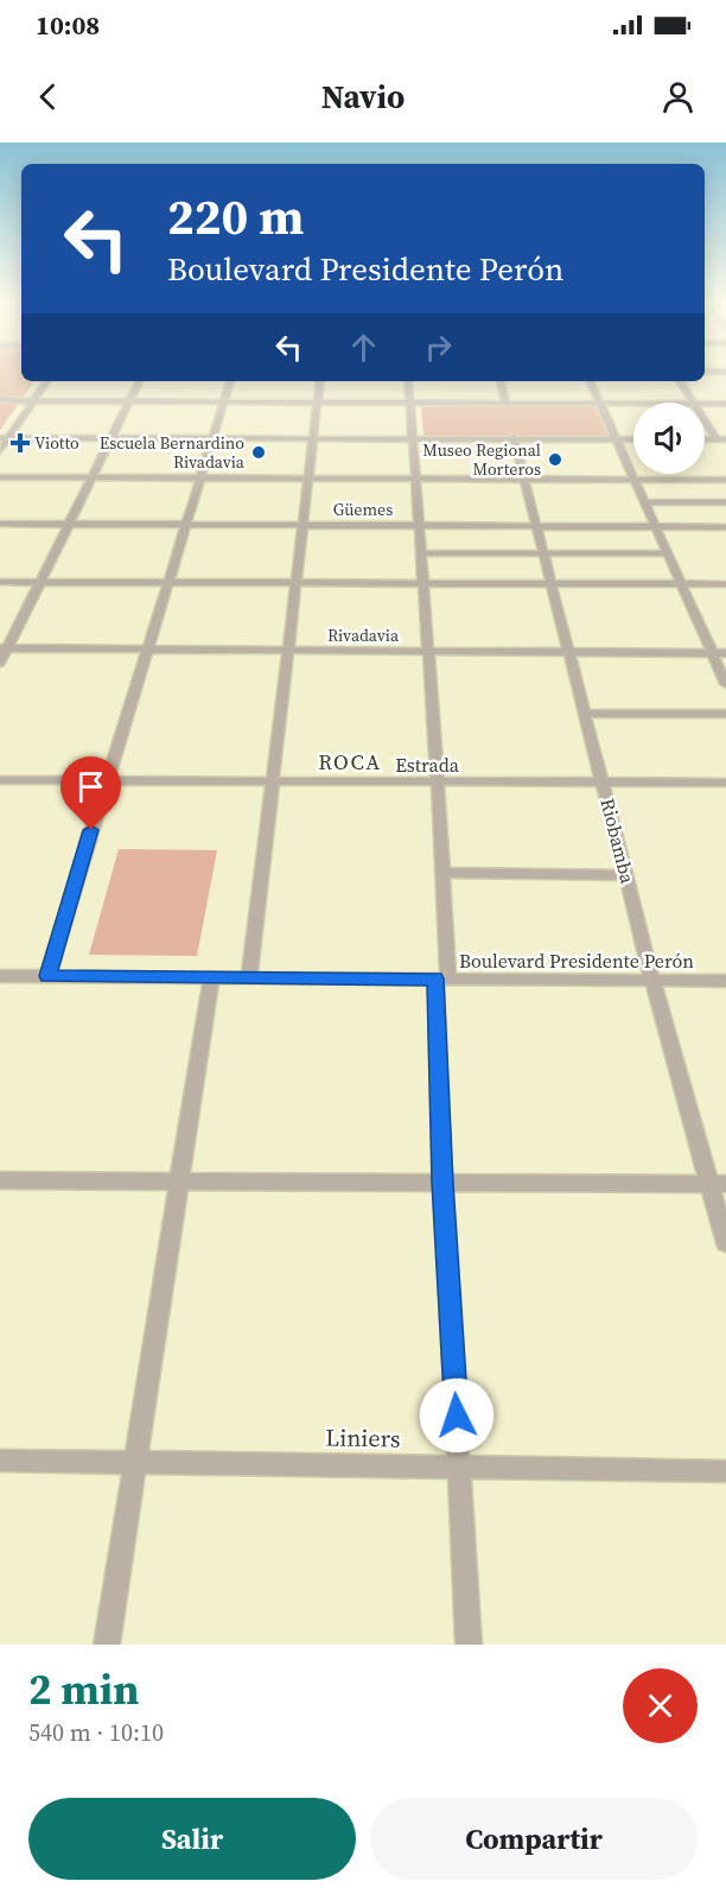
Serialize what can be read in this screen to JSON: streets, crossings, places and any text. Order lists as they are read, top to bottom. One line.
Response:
{"streets":{"street":["Güemes","Rivadavia","Estrada","Riobamba","Boulevard Presidente Perón","Liniers"]},"crossings":[["Güemes","Riobamba"],["Rivadavia","Riobamba"],["Estrada","Riobamba"],["Riobamba","Boulevard Presidente Perón"]],"districts":["ROCA"],"places":{"health":["Viotto"],"other":["Escuela Bernardino Rivadavia","Museo Regional Morteros"]},"page":{"status":"10:08","header":"Navio","turn":["220 m","Boulevard Presidente Perón"],"heading":["2 min","540 m · 10:10"],"buttons":["Salir","Compartir"]}}
